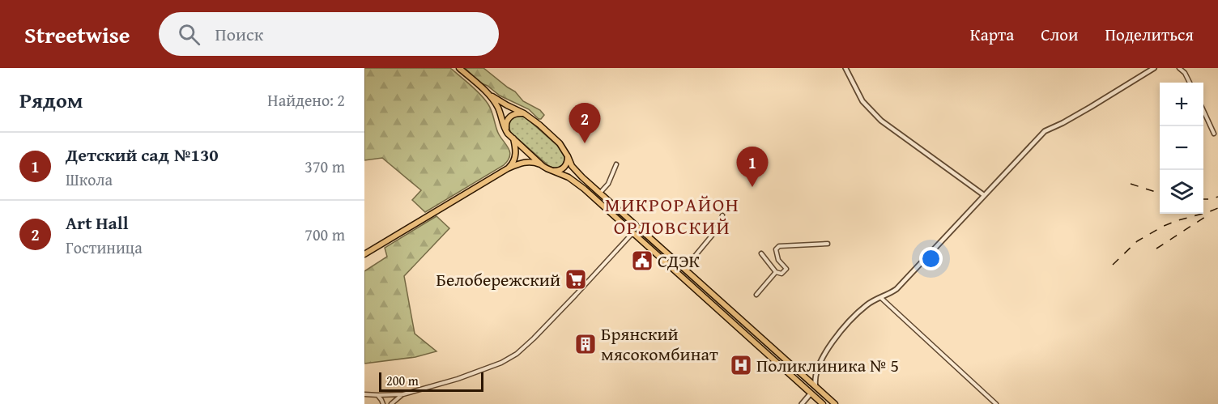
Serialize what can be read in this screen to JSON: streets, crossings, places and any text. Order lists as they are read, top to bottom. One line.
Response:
{"districts":["МИКРОРАЙОН ОРЛОВСКИЙ"],"places":{"public building":["СДЭК"],"supermarket":["Белобережский"],"building":["Брянский мясокомбинат"],"hospital":["Поликлиника № 5"]},"scale_bar":"200 m","page":{"header":"Streetwise","search":"Поиск","nav":["Карта","Слои","Поделиться"],"heading":["Рядом","Найдено: 2"],"map_buttons":["+","−"],"pins":["2","1"],"list":[{"mark":"1","name":"Детский сад №130","note":"Школа","value":"370 m"},{"mark":"2","name":"Art Hall","note":"Гостиница","value":"700 m"}],"scale":"200 m"}}
